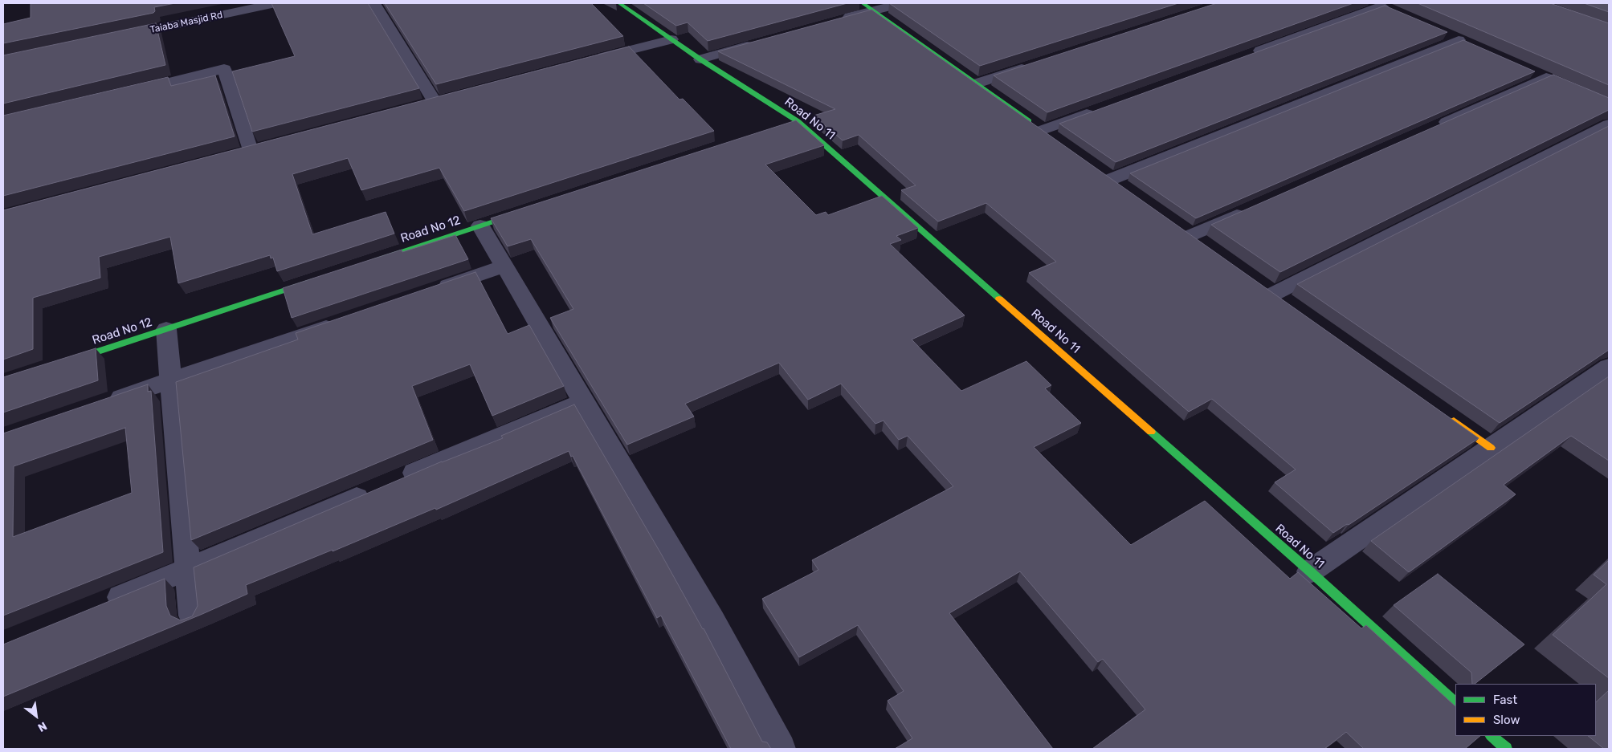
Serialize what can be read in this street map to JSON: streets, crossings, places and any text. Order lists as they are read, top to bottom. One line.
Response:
{"streets":{"street":["Taiaba Masjid Rd","Road No 11","Road No 12"]},"legend":["Fast","Slow"],"north":"bottom right"}
